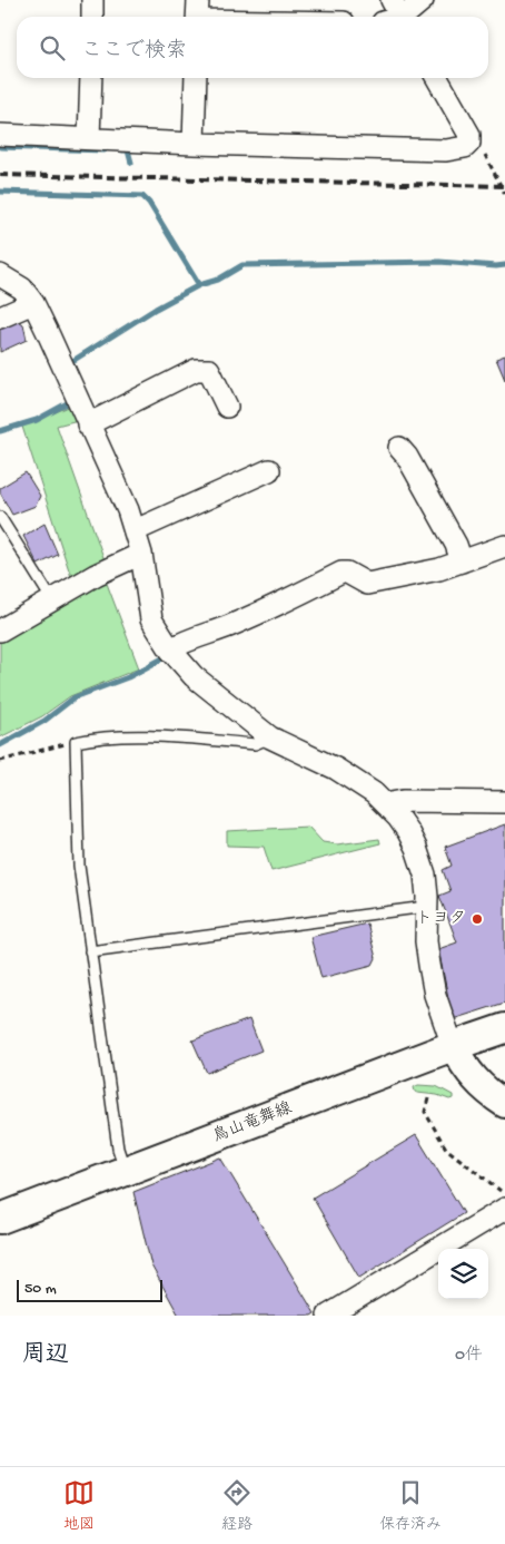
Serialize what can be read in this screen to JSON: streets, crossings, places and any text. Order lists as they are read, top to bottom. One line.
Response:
{"streets":{"main road":["鳥山竜舞線"]},"places":["トヨタ"],"scale_bar":"50 m","page":{"search":"ここで検索","scale":"50 m","heading":["周辺","0件"],"nav":["地図","経路","保存済み"]}}
